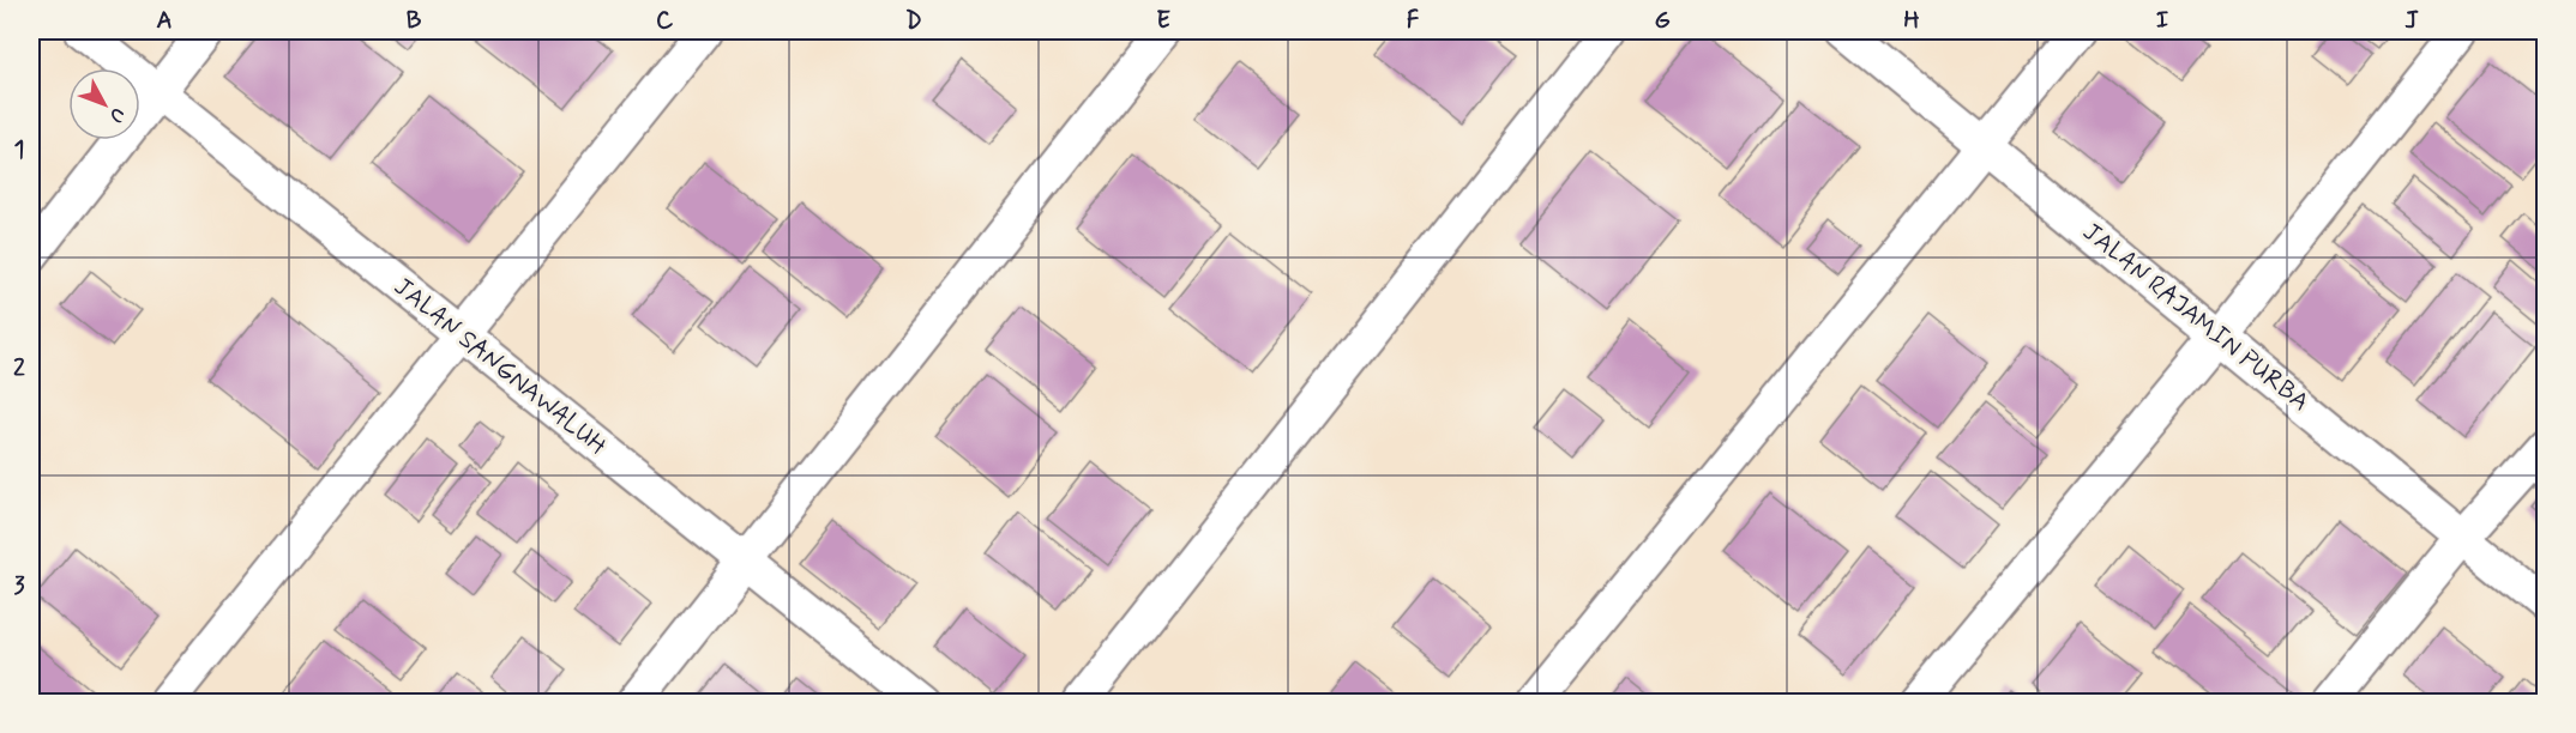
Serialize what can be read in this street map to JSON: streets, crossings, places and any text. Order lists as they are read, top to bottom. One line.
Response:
{"streets":{"street":["JALAN RAJAMIN PURBA","JALAN SANGNAWALUH"]},"north":"bottom right","grid":{"columns":["A","B","C","D","E","F","G","H","I","J"],"rows":["1","2","3"]}}
